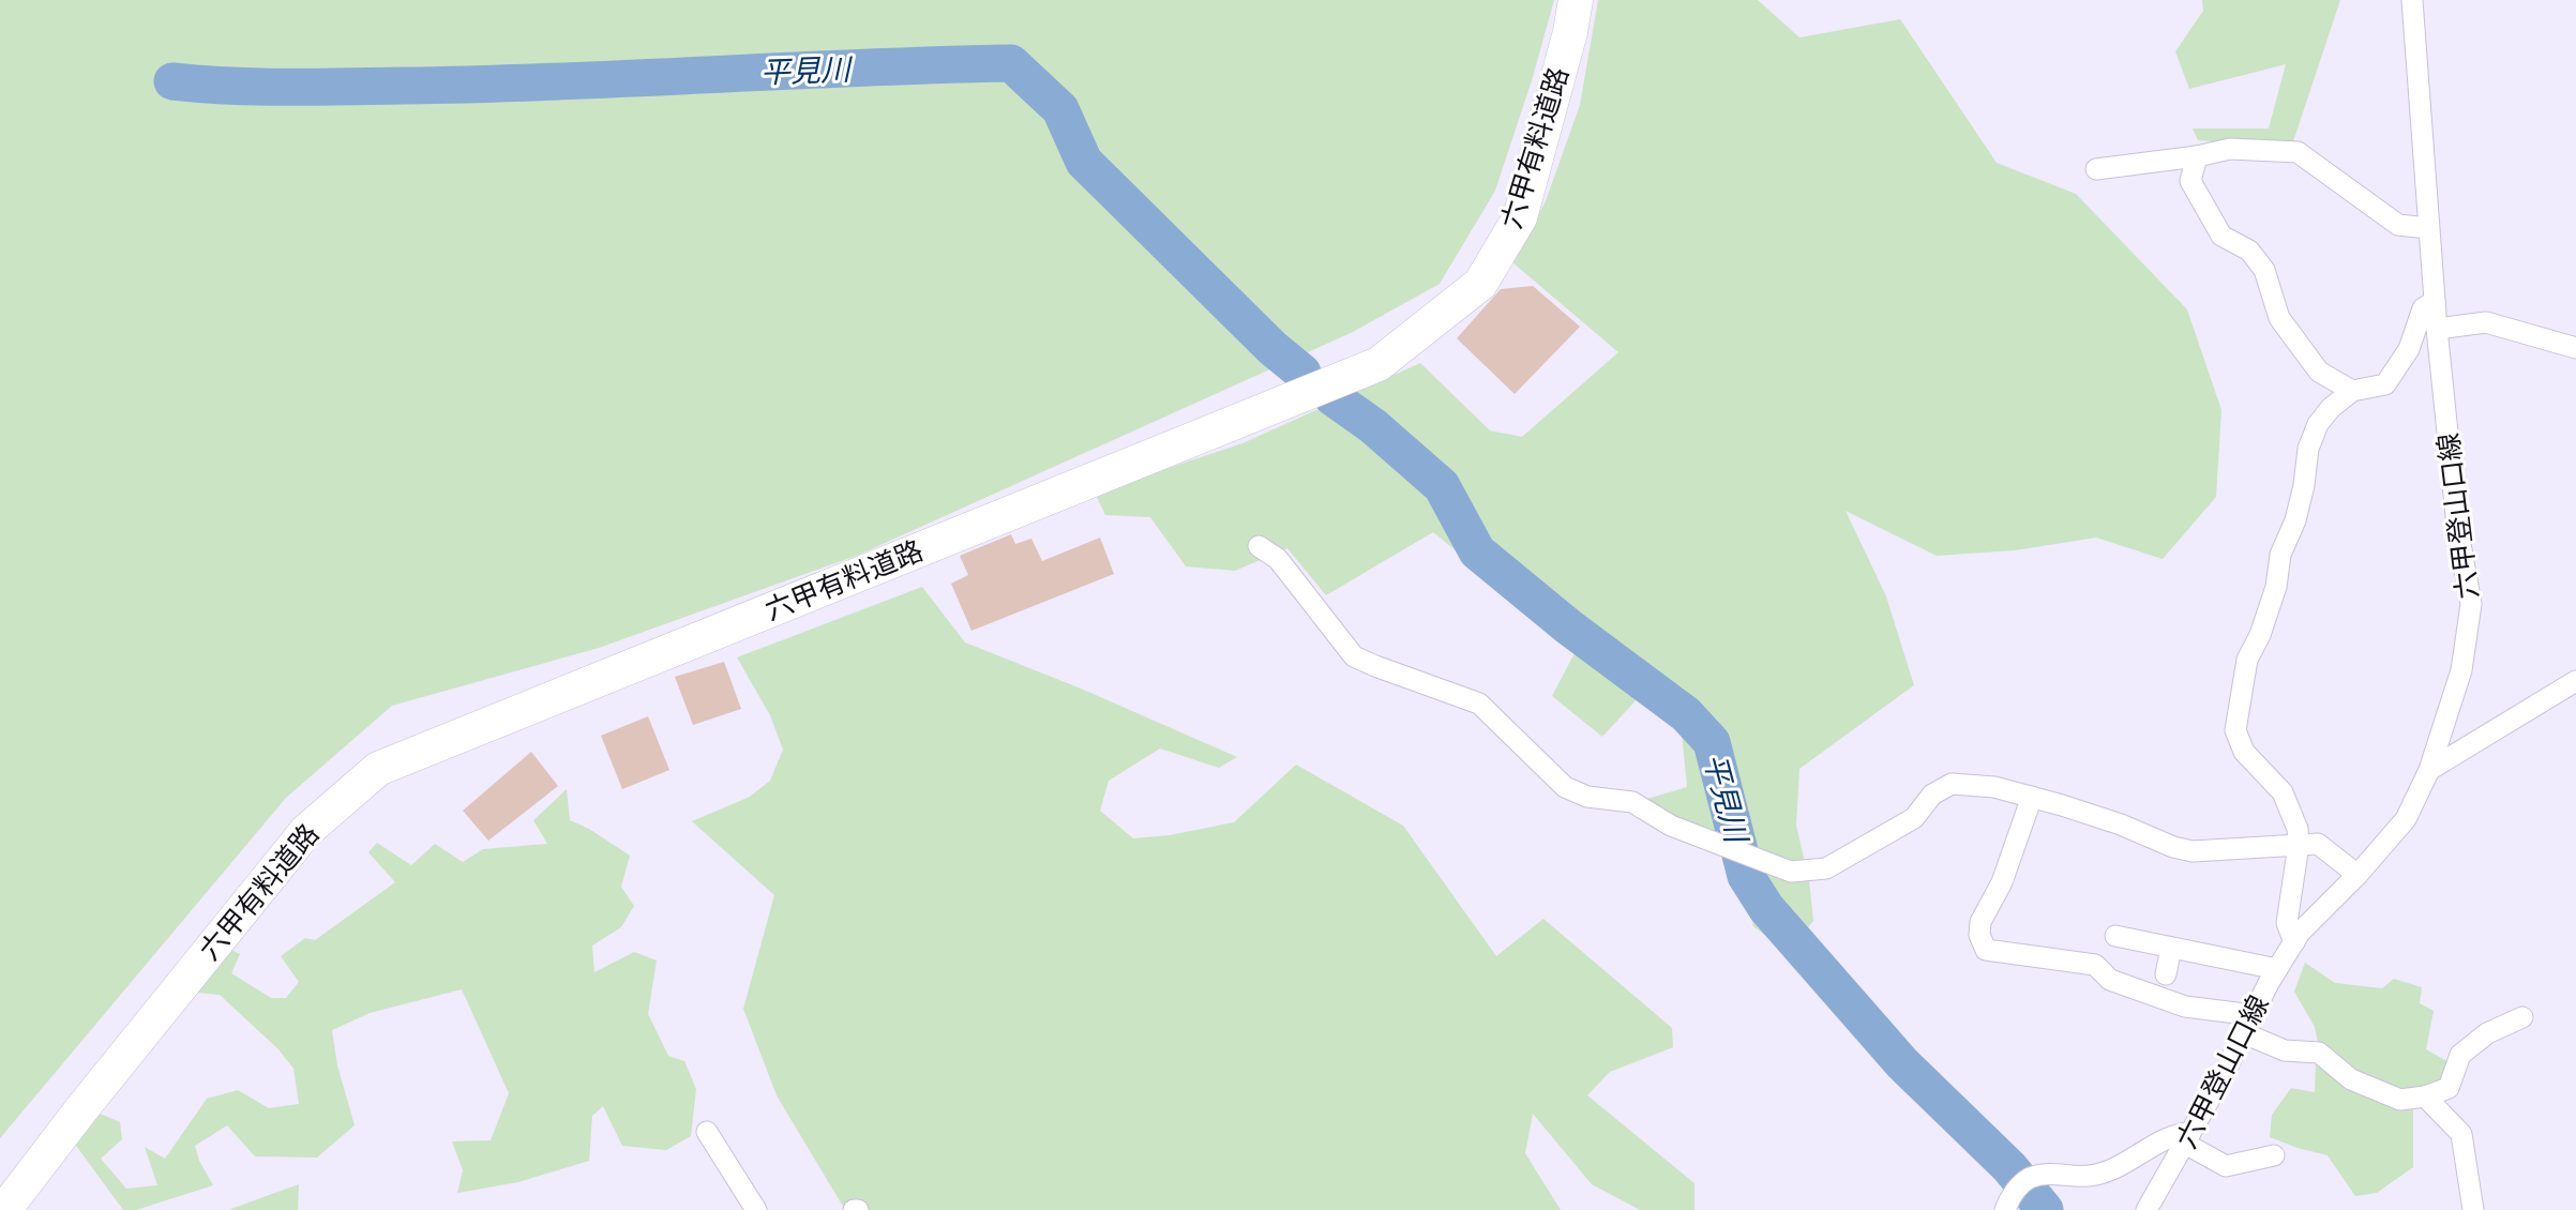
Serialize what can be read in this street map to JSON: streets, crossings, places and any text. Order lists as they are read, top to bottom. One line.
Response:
{"streets":{"main road":["六甲有料道路"],"street":["六甲登山口線"]},"water":["平見川"]}
